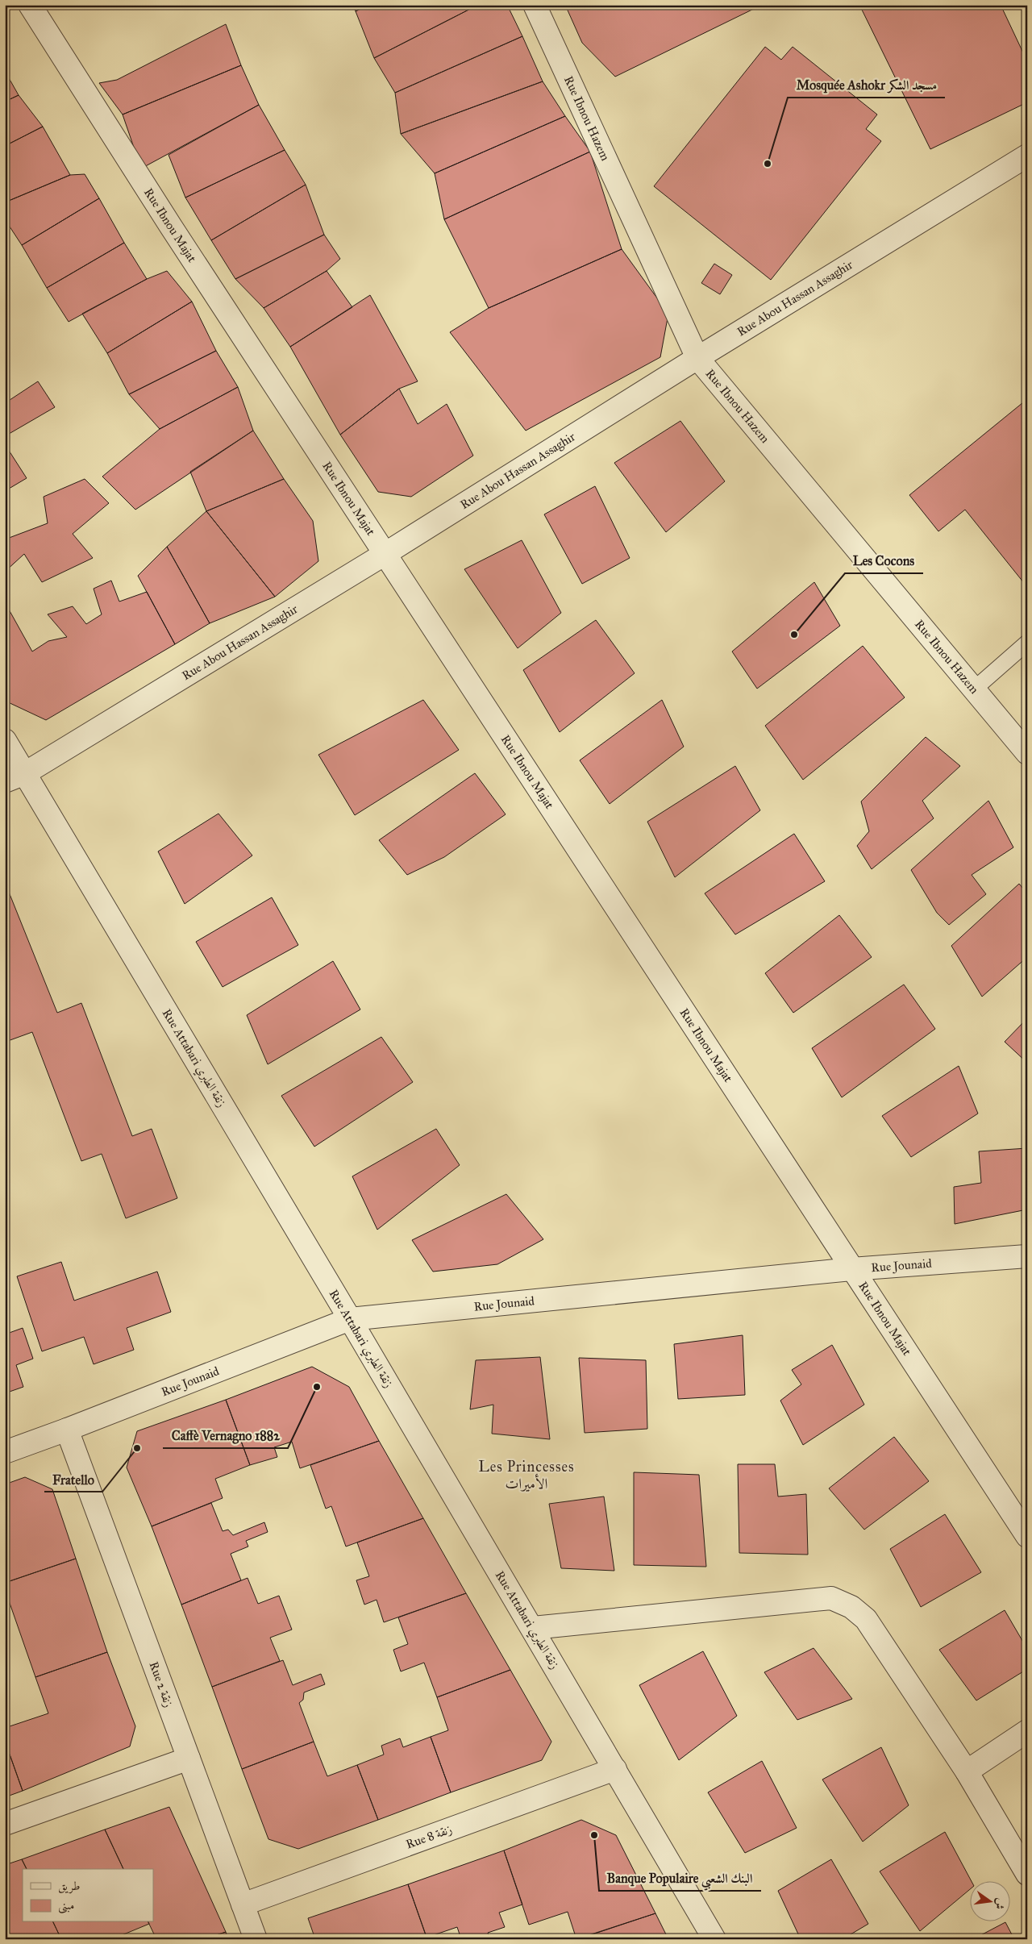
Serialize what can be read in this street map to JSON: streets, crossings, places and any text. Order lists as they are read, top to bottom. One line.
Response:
{"streets":{"street":["Rue Ibnou Hazem","Rue Ibnou Majat","Rue Abou Hassan Assaghir","Rue Attabari زنقة الطبري","Rue Jounaid","Rue 2 زنقة","Rue 8 زنقة"]},"crossings":[["Rue Ibnou Hazem","Rue Abou Hassan Assaghir"],["Rue Ibnou Majat","Rue Abou Hassan Assaghir"],["Rue Ibnou Majat","Rue Jounaid"],["Rue Abou Hassan Assaghir","Rue Attabari زنقة الطبري"],["Rue Attabari زنقة الطبري","Rue Jounaid"],["Rue Attabari زنقة الطبري","Rue 8 زنقة"],["Rue Jounaid","Rue 2 زنقة"],["Rue 2 زنقة","Rue 8 زنقة"]],"districts":["Les Princesses الأميرات"],"places":["Mosquée Ashokr مسجد الشكر","Les Cocons","Caffè Vernagno 1882","Fratello","Banque Populaire البنك الشعبي"],"legend":["طريق","مبنى"],"north":"right"}
